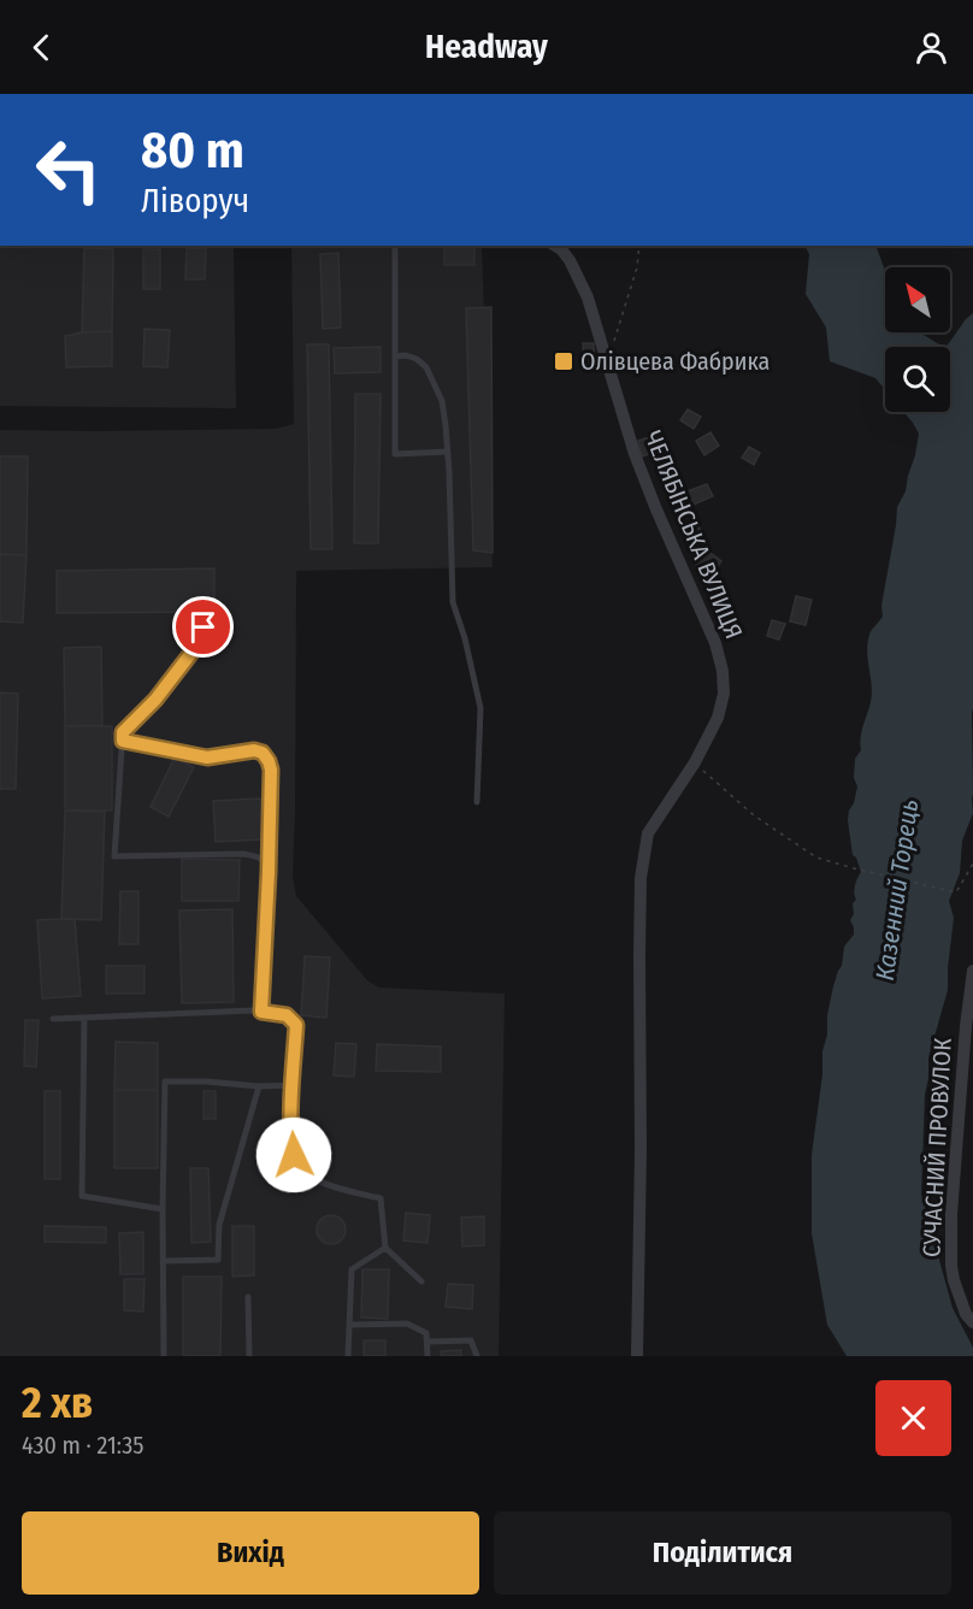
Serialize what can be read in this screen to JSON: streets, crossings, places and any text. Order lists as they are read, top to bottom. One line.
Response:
{"streets":{"street":["ЧЕЛЯБІНСЬКА ВУЛИЦЯ","СУЧАСНИЙ ПРОВУЛОК"]},"water":["Казенний Торець"],"places":{"transit":["Олівцева Фабрика"]},"north":"top left","page":{"header":"Headway","turn":["80 m","Ліворуч"],"heading":["2 хв","430 m · 21:35"],"buttons":["Вихід","Поділитися"]}}
